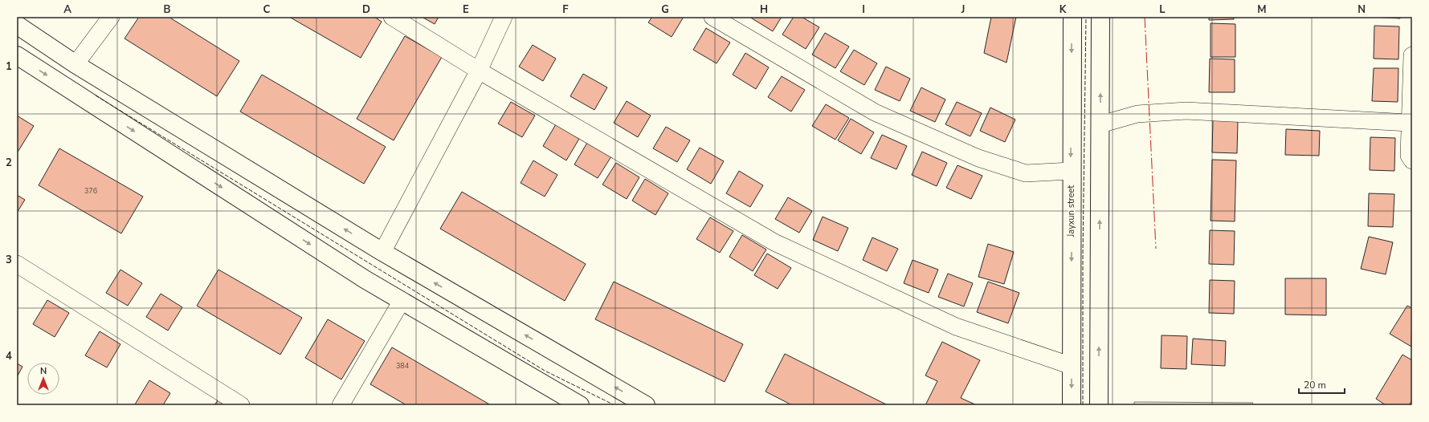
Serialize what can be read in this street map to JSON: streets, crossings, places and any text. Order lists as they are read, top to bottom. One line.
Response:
{"streets":{"main road":["Jayxun street"]},"house_numbers":["376","384"],"scale_bar":"20 m","north":"top","grid":{"columns":["A","B","C","D","E","F","G","H","I","J","K","L","M","N"],"rows":["1","2","3","4"]}}
